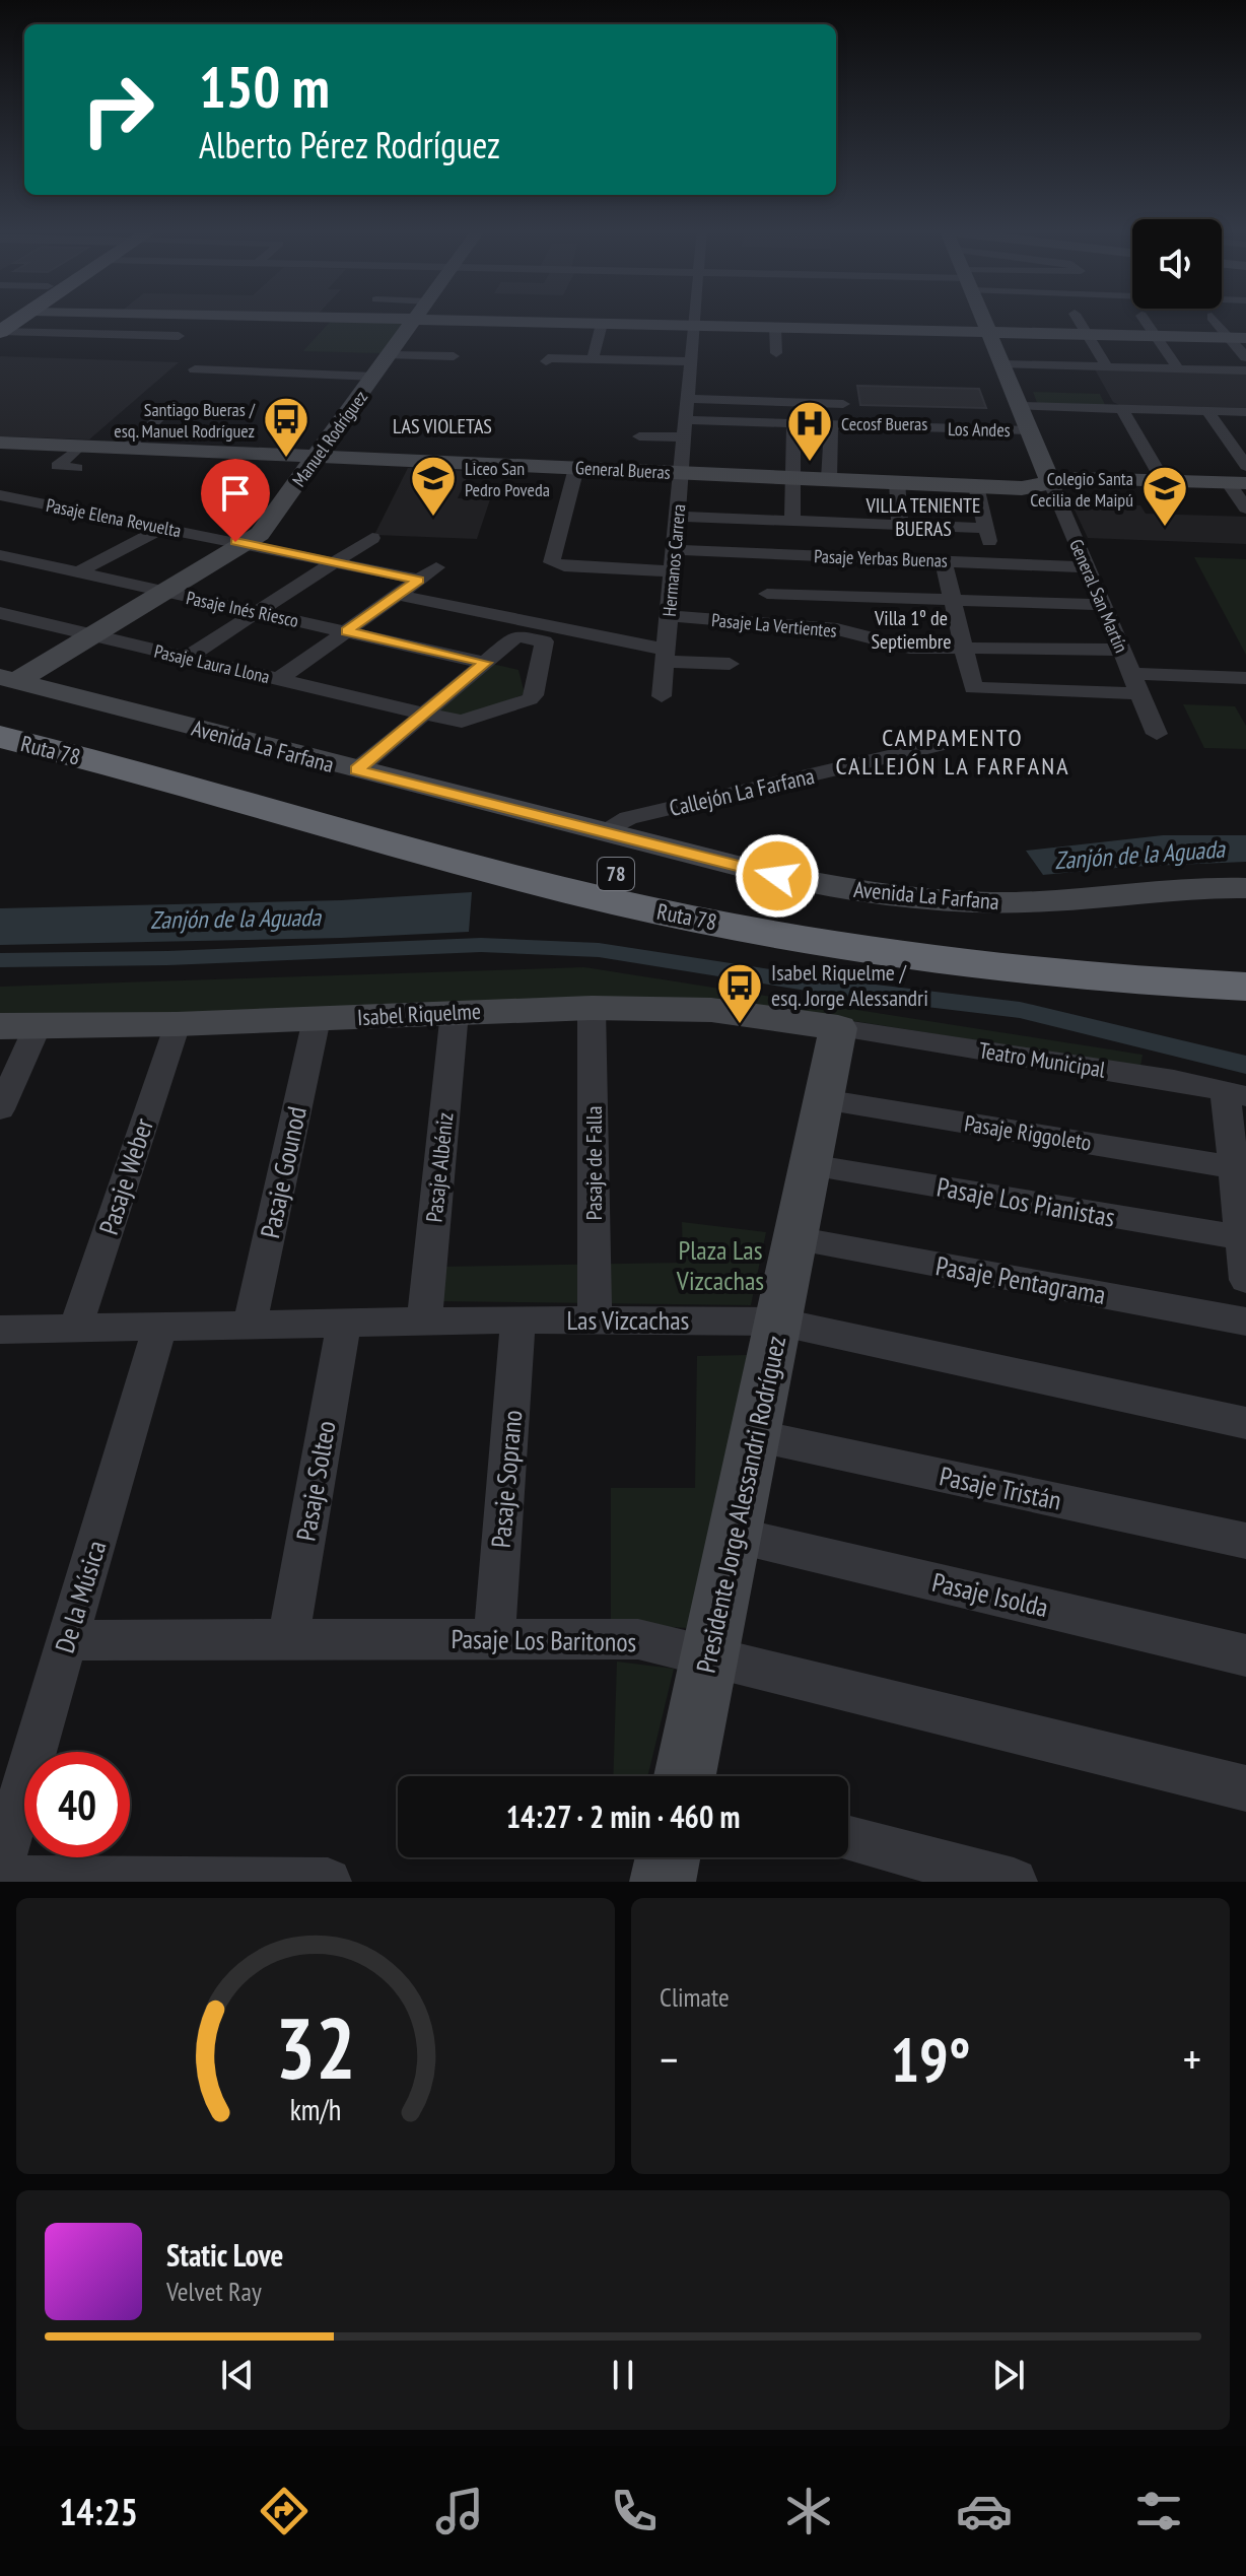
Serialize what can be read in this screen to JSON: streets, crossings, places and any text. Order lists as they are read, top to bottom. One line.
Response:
{"streets":{"highway":["Ruta 78","78"],"street":["Los Andes","Manuel Rodríguez","General Bueras","Pasaje Elena Revuelta","Pasaje Yerbas Buenas","Hermanos Carrera","General San Martín","Pasaje Inés Riesco","Pasaje La Vertientes","Pasaje Laura Llona","Avenida La Farfana","Callejón La Farfana","Isabel Riquelme","Teatro Municipal","Pasaje Riggoleto","Pasaje de Falla","Pasaje Albéniz","Pasaje Gounod","Pasaje Weber","Pasaje Los Pianistas","Pasaje Pentagrama","Las Vizcachas","Pasaje Soprano","Pasaje Solteo","Pasaje Tristán","Presidente Jorge Alessandri Rodríguez","Pasaje Isolda","De la Música","Pasaje Los Baritonos"]},"crossings":[["Los Andes","Hermanos Carrera"],["Los Andes","General San Martín"],["Manuel Rodríguez","General Bueras"],["Manuel Rodríguez","Pasaje Elena Revuelta"],["Manuel Rodríguez","Pasaje Inés Riesco"],["Manuel Rodríguez","Pasaje Laura Llona"],["Manuel Rodríguez","Avenida La Farfana"],["Manuel Rodríguez","Ruta 78"],["General Bueras","Hermanos Carrera"],["General Bueras","General San Martín"],["Pasaje Yerbas Buenas","Hermanos Carrera"],["Pasaje Yerbas Buenas","General San Martín"],["Hermanos Carrera","Pasaje La Vertientes"],["General San Martín","Pasaje La Vertientes"],["Pasaje Inés Riesco","Pasaje Laura Llona"],["Avenida La Farfana","Ruta 78"],["Avenida La Farfana","Callejón La Farfana"],["Isabel Riquelme","Teatro Municipal"],["Isabel Riquelme","Pasaje de Falla"],["Isabel Riquelme","Pasaje Albéniz"],["Isabel Riquelme","Pasaje Gounod"],["Isabel Riquelme","Pasaje Weber"],["Isabel Riquelme","Presidente Jorge Alessandri Rodríguez"],["Teatro Municipal","Presidente Jorge Alessandri Rodríguez"],["Pasaje Riggoleto","Presidente Jorge Alessandri Rodríguez"],["Pasaje de Falla","Las Vizcachas"],["Pasaje Albéniz","Las Vizcachas"],["Pasaje Gounod","Las Vizcachas"],["Pasaje Weber","Las Vizcachas"],["Pasaje Los Pianistas","Presidente Jorge Alessandri Rodríguez"],["Pasaje Pentagrama","Presidente Jorge Alessandri Rodríguez"],["Las Vizcachas","Pasaje Soprano"],["Las Vizcachas","Pasaje Solteo"],["Las Vizcachas","Presidente Jorge Alessandri Rodríguez"],["Las Vizcachas","De la Música"],["Pasaje Soprano","Pasaje Los Baritonos"],["Pasaje Solteo","Pasaje Los Baritonos"],["Pasaje Tristán","Presidente Jorge Alessandri Rodríguez"],["Presidente Jorge Alessandri Rodríguez","Pasaje Isolda"],["Presidente Jorge Alessandri Rodríguez","Pasaje Los Baritonos"],["De la Música","Pasaje Los Baritonos"]],"districts":["LAS VIOLETAS","VILLA TENIENTE BUERAS","Villa 1º de Septiembre","CAMPAMENTO CALLEJÓN LA FARFANA"],"water":["Zanjón de la Aguada"],"parks":["Plaza Las Vizcachas"],"places":{"bus stop":["Santiago Bueras / esq. Manuel Rodríguez","Isabel Riquelme / esq. Jorge Alessandri"],"hospital":["Cecosf Bueras"],"school or university":["Liceo San Pedro Poveda","Colegio Santa Cecilia de Maipú"]},"page":{"turn":["150 m","Alberto Pérez Rodríguez"],"limit":"40","trip":"14:27 · 2 min · 460 m","tile":"Climate","heat":["−","19°","+"],"song":["Static Love","Velvet Ray"],"tabs":"14:25","gauge":["32","km/h"]}}
